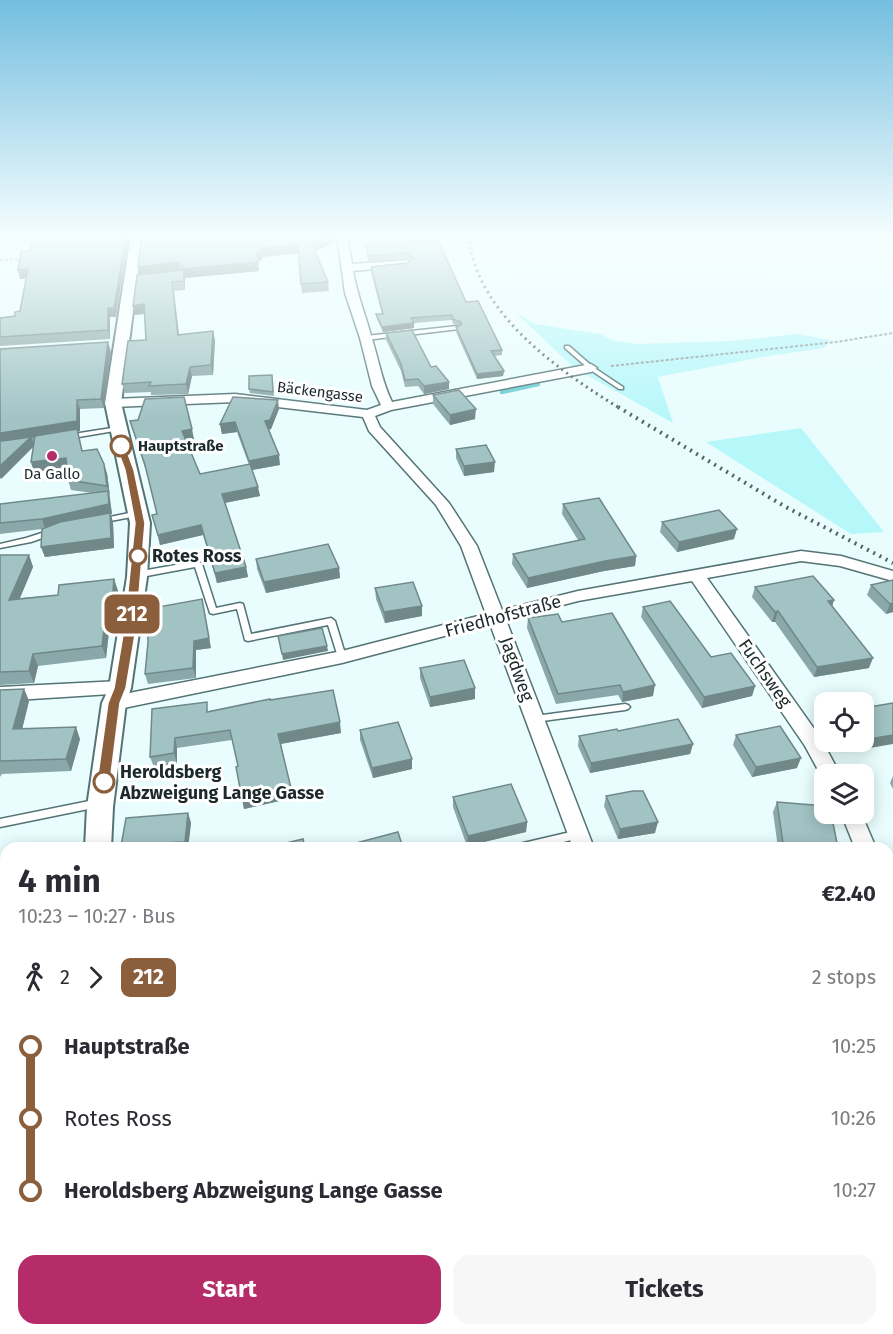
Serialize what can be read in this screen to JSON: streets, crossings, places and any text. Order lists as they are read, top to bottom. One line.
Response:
{"streets":{"street":["Bäckengasse","Friedhofstraße","Jagdweg","Fuchsweg"]},"crossings":[["Bäckengasse","Jagdweg"],["Friedhofstraße","Jagdweg"],["Friedhofstraße","Fuchsweg"]],"places":["Hauptstraße","Da Gallo","Rotes Ross","Heroldsberg Abzweigung Lange Gasse"],"lines":["bus line 212"],"page":{"on_map":"212","heading":["4 min","10:23 – 10:27 · Bus","€2.40"],"legs":["2","212","2 stops"],"list":[{"name":"Hauptstraße","value":"10:25"},{"name":"Rotes Ross","value":"10:26"},{"name":"Heroldsberg Abzweigung Lange Gasse","value":"10:27"}],"buttons":["Start","Tickets"]}}
